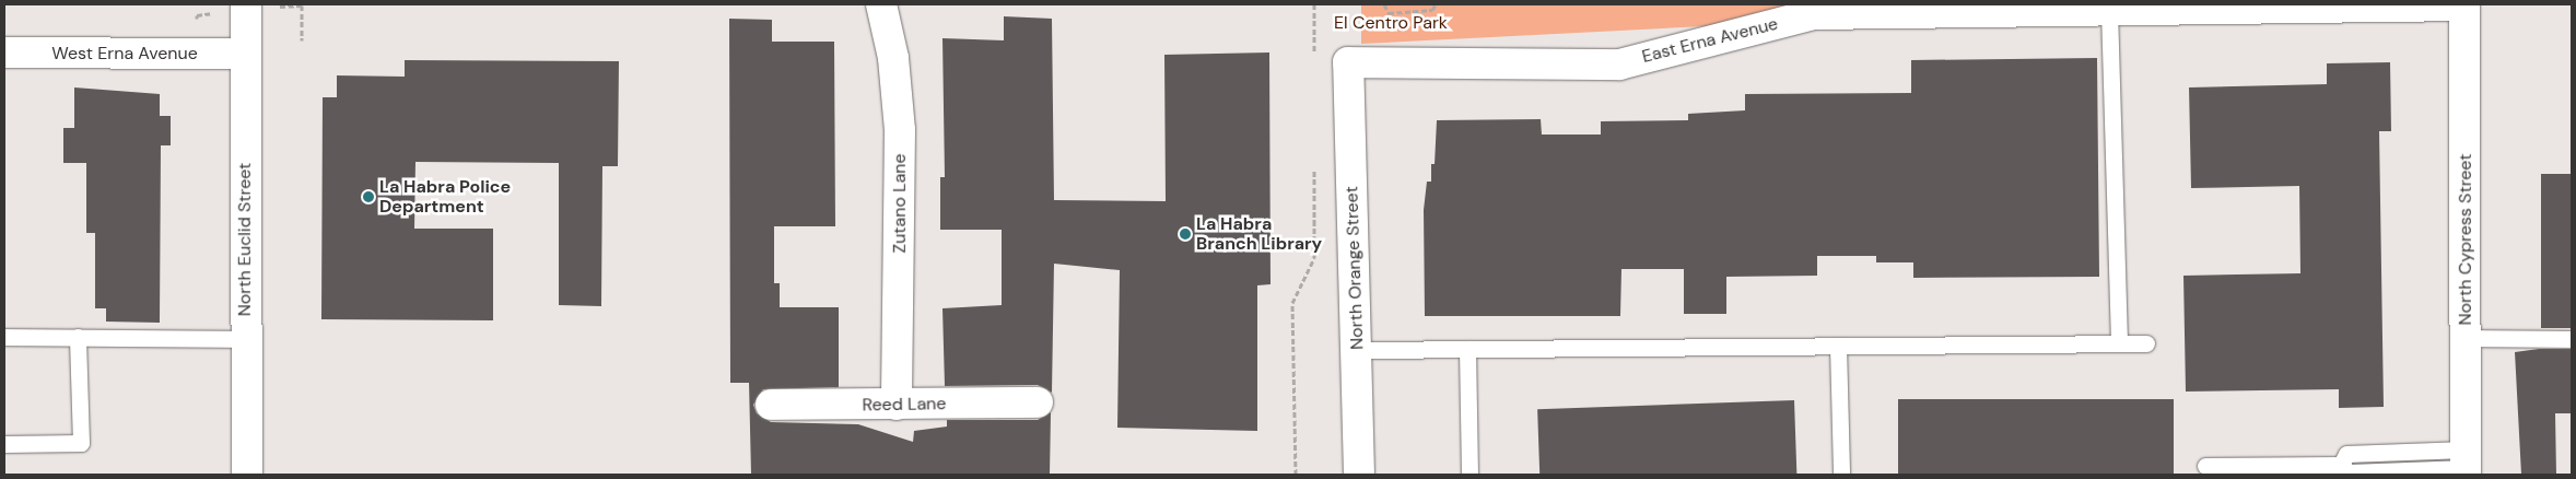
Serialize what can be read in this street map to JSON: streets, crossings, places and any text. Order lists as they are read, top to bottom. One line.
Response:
{"streets":{"street":["East Erna Avenue","West Erna Avenue","Zutano Lane","North Euclid Street","North Cypress Street","North Orange Street","Reed Lane"]},"crossings":[["East Erna Avenue","North Cypress Street"],["East Erna Avenue","North Orange Street"],["West Erna Avenue","North Euclid Street"],["Zutano Lane","Reed Lane"]],"parks":["El Centro Park"],"places":["La Habra Police Department","La Habra Branch Library"]}
